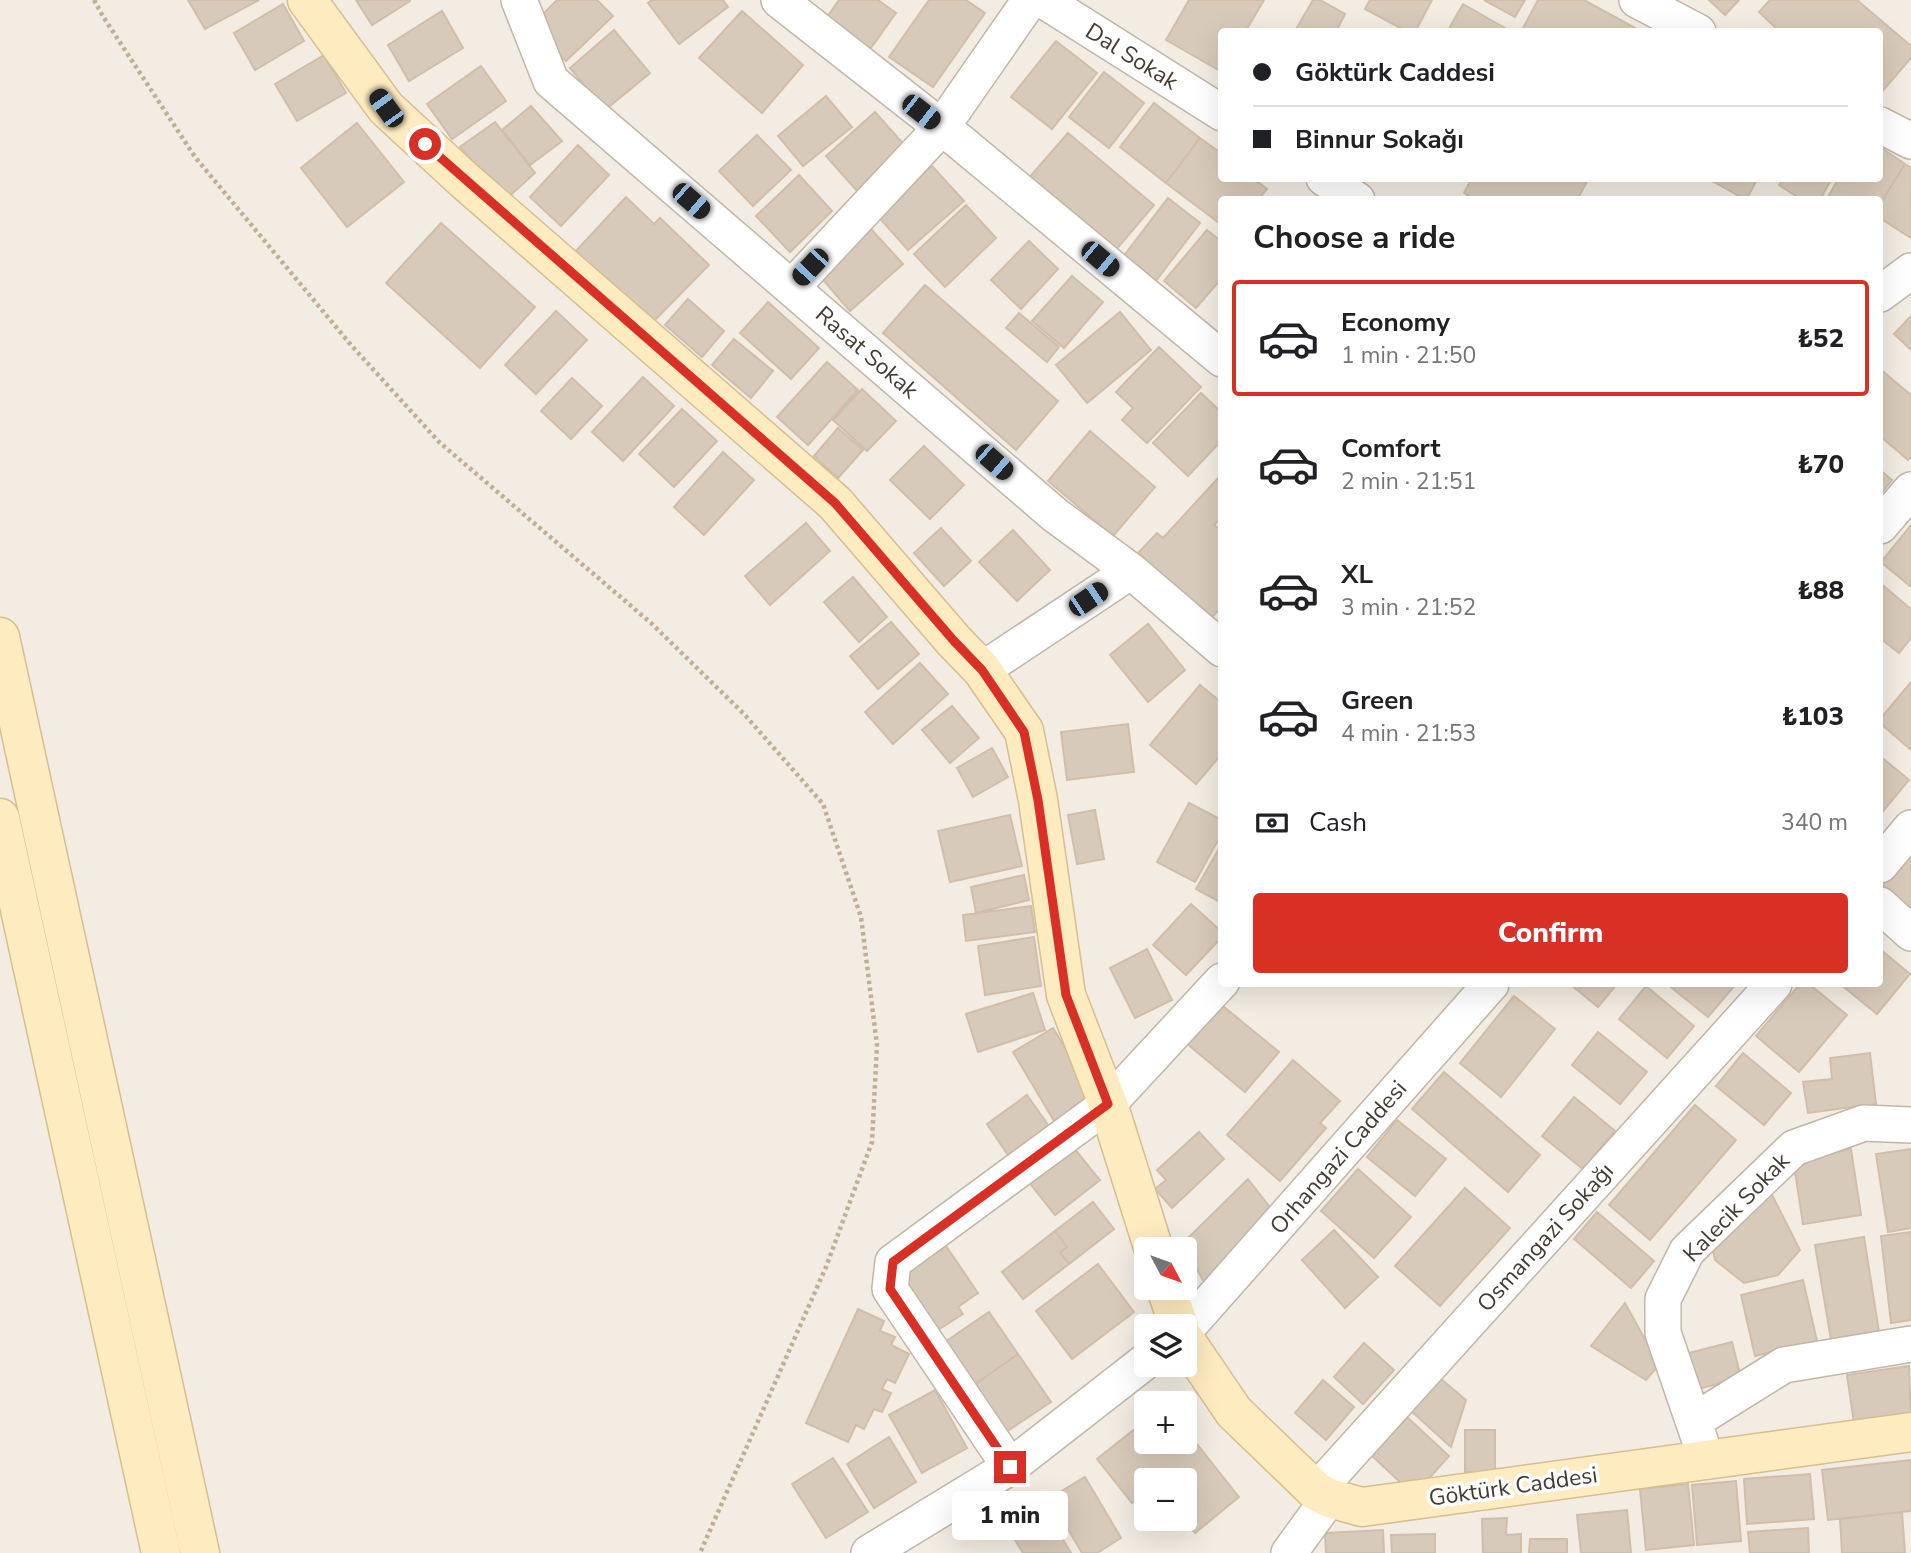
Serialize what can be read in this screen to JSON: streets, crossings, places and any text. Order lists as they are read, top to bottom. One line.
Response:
{"streets":{"street":["Dal Sokak","Rasat Sokak","Orhangazi Caddesi","Kalecik Sokak","Osmangazi Sokağı","Göktürk Caddesi"]},"crossings":[["Kalecik Sokak","Göktürk Caddesi"],["Osmangazi Sokağı","Göktürk Caddesi"]],"north":"bottom right","page":{"banner":["Göktürk Caddesi","Binnur Sokağı"],"heading":"Choose a ride","list":[{"name":"Economy","note":"1 min · 21:50","value":"₺52"},{"name":"Comfort","note":"2 min · 21:51","value":"₺70"},{"name":"XL","note":"3 min · 21:52","value":"₺88"},{"name":"Green","note":"4 min · 21:53","value":"₺103"}],"pay":["Cash","340 m"],"buttons":"Confirm","map_buttons":["+","−"],"bubble":"1 min"}}
